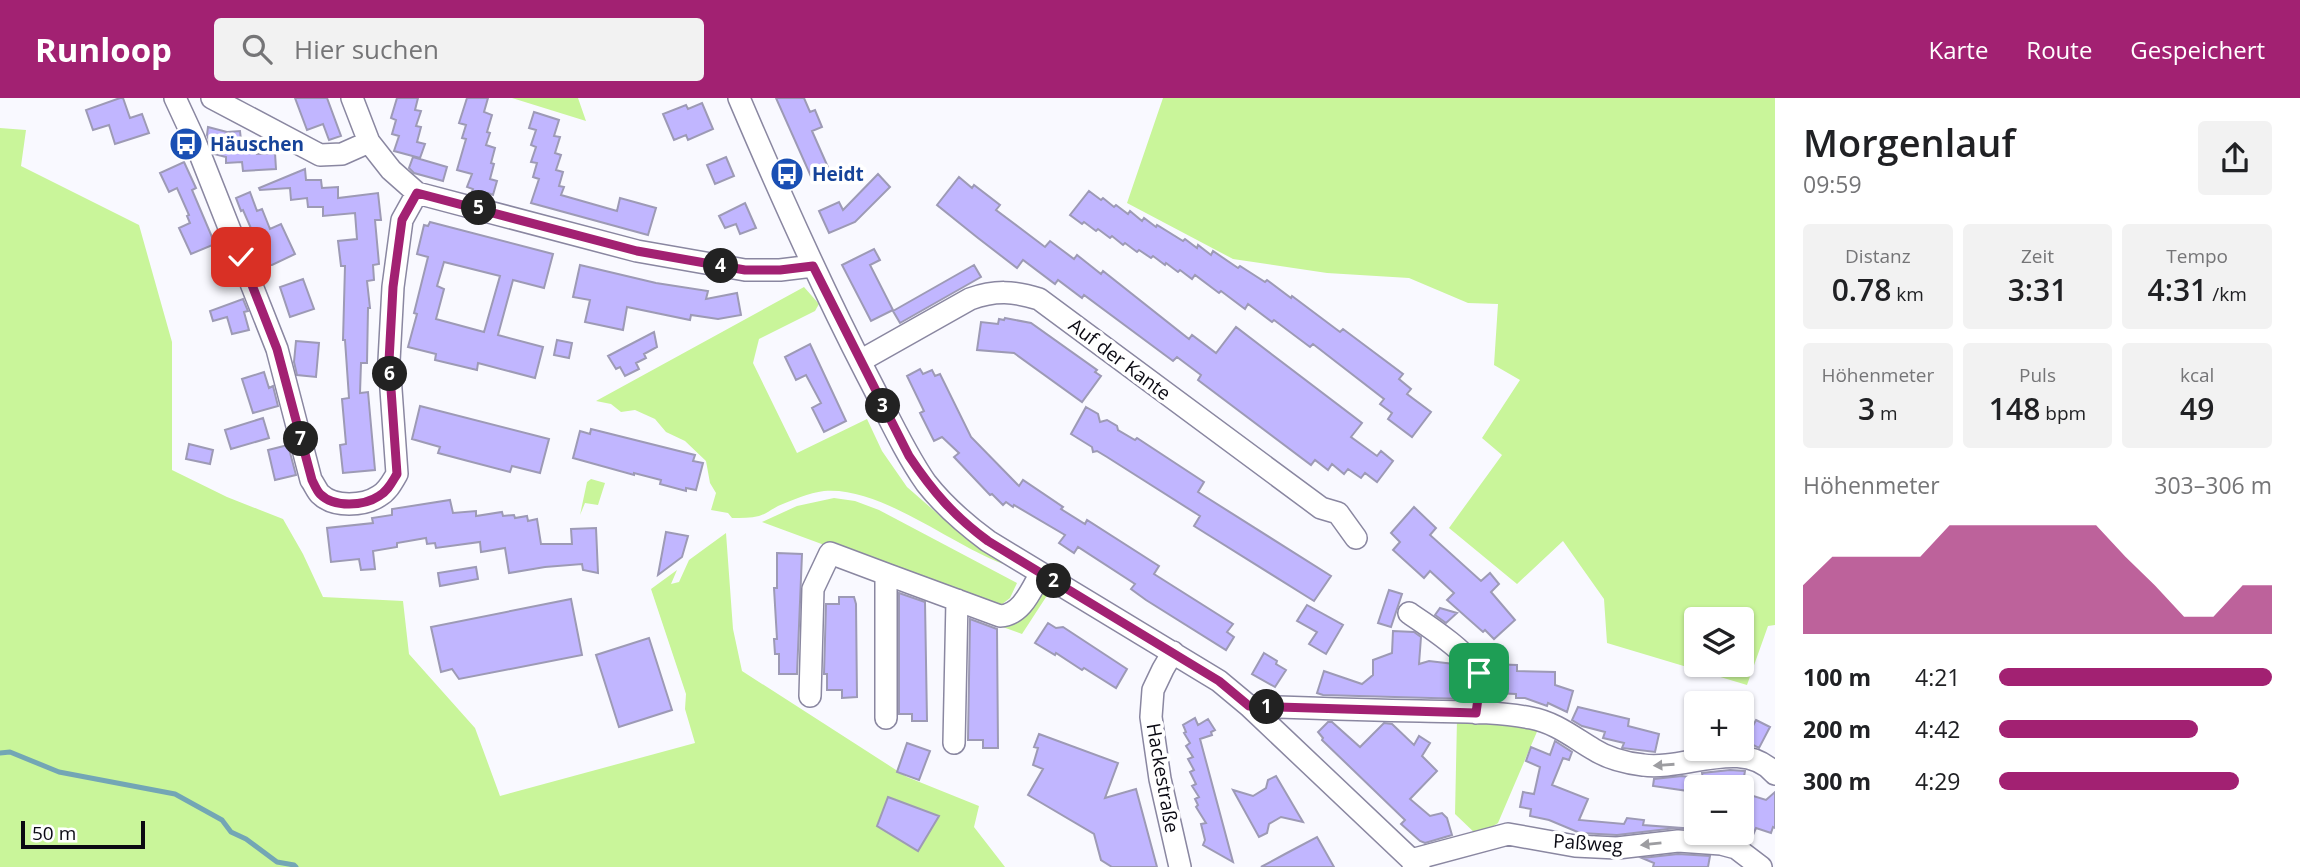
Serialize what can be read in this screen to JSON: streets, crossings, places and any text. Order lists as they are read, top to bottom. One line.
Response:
{"streets":{"street":["Auf der Kante","Hackestraße","Paßweg"]},"places":{"bus stop":["Häuschen","Heidt"]},"scale_bar":"50 m","page":{"header":"Runloop","search":"Hier suchen","nav":["Karte","Route","Gespeichert"],"heading":["Morgenlauf","09:59"],"pins":["5","4","6","3","7","2","1"],"stats":[["Distanz","0.78 km"],["Zeit","3:31"],["Tempo","4:31 /km"],["Höhenmeter","3 m"],["Puls","148 bpm"],["kcal","49"]],"chart":["Höhenmeter","303–306 m"],"map_buttons":["+","−"],"list":[{"name":"100 m","note":"4:21"},{"name":"200 m","note":"4:42"},{"name":"300 m","note":"4:29"}],"scale":"50 m"}}
